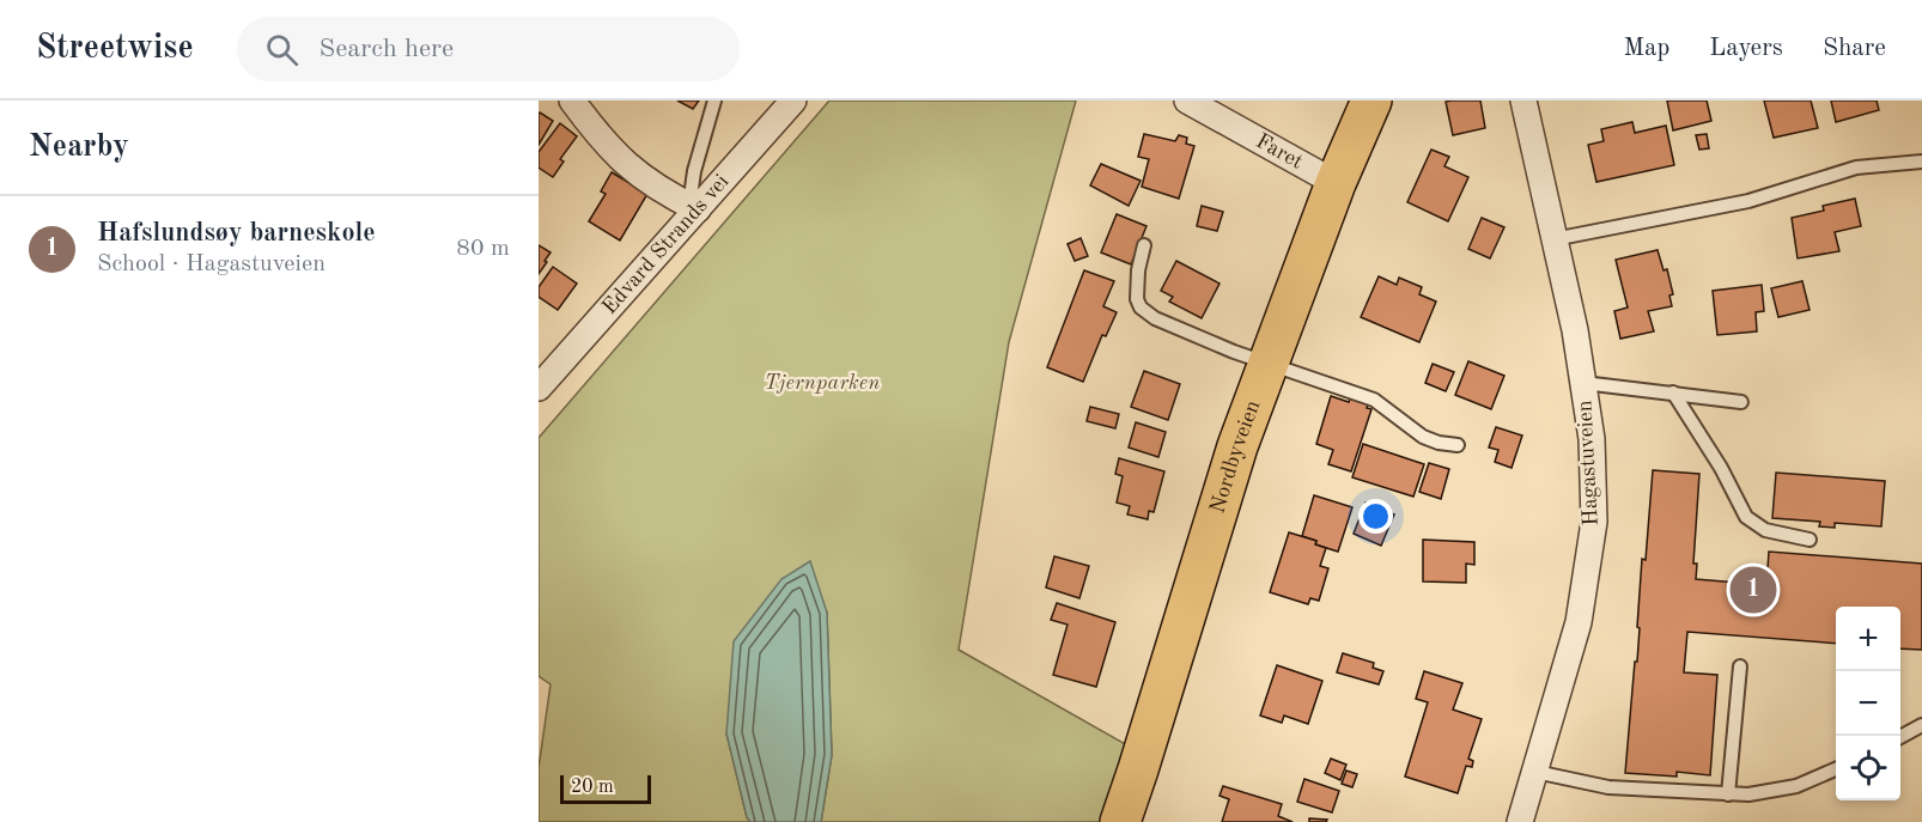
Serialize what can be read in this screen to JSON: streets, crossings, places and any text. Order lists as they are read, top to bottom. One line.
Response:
{"streets":{"main road":["Nordbyveien"],"street":["Faret","Edvard Strands vei","Hagastuveien"]},"crossings":[["Faret","Nordbyveien"]],"parks":["Tjernparken"],"scale_bar":"20 m","page":{"header":"Streetwise","search":"Search here","nav":["Map","Layers","Share"],"heading":"Nearby","list":[{"mark":"1","name":"Hafslundsøy barneskole","note":"School · Hagastuveien","value":"80 m"}],"pins":"1","map_buttons":["+","−"],"scale":"20 m"}}
